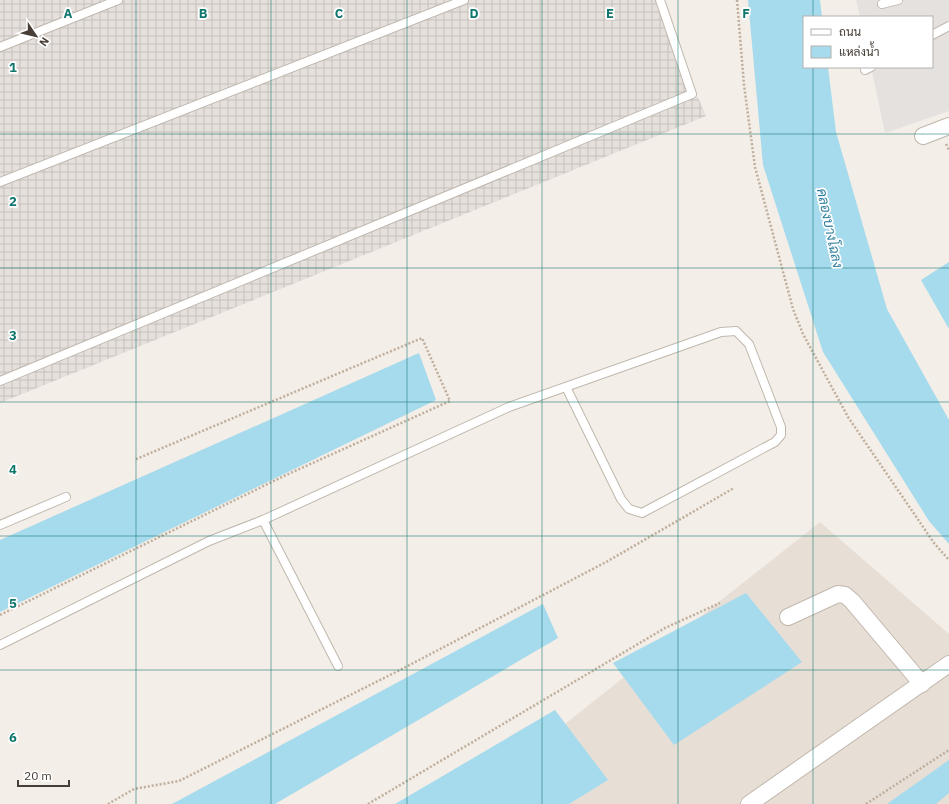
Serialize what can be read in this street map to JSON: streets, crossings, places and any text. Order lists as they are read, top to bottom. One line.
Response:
{"water":["คลองบางโฉลง"],"legend":["ถนน","แหล่งน้ำ"],"scale_bar":"20 m","north":"bottom right","grid":{"columns":["A","B","C","D","E","F"],"rows":["1","2","3","4","5","6"]}}
